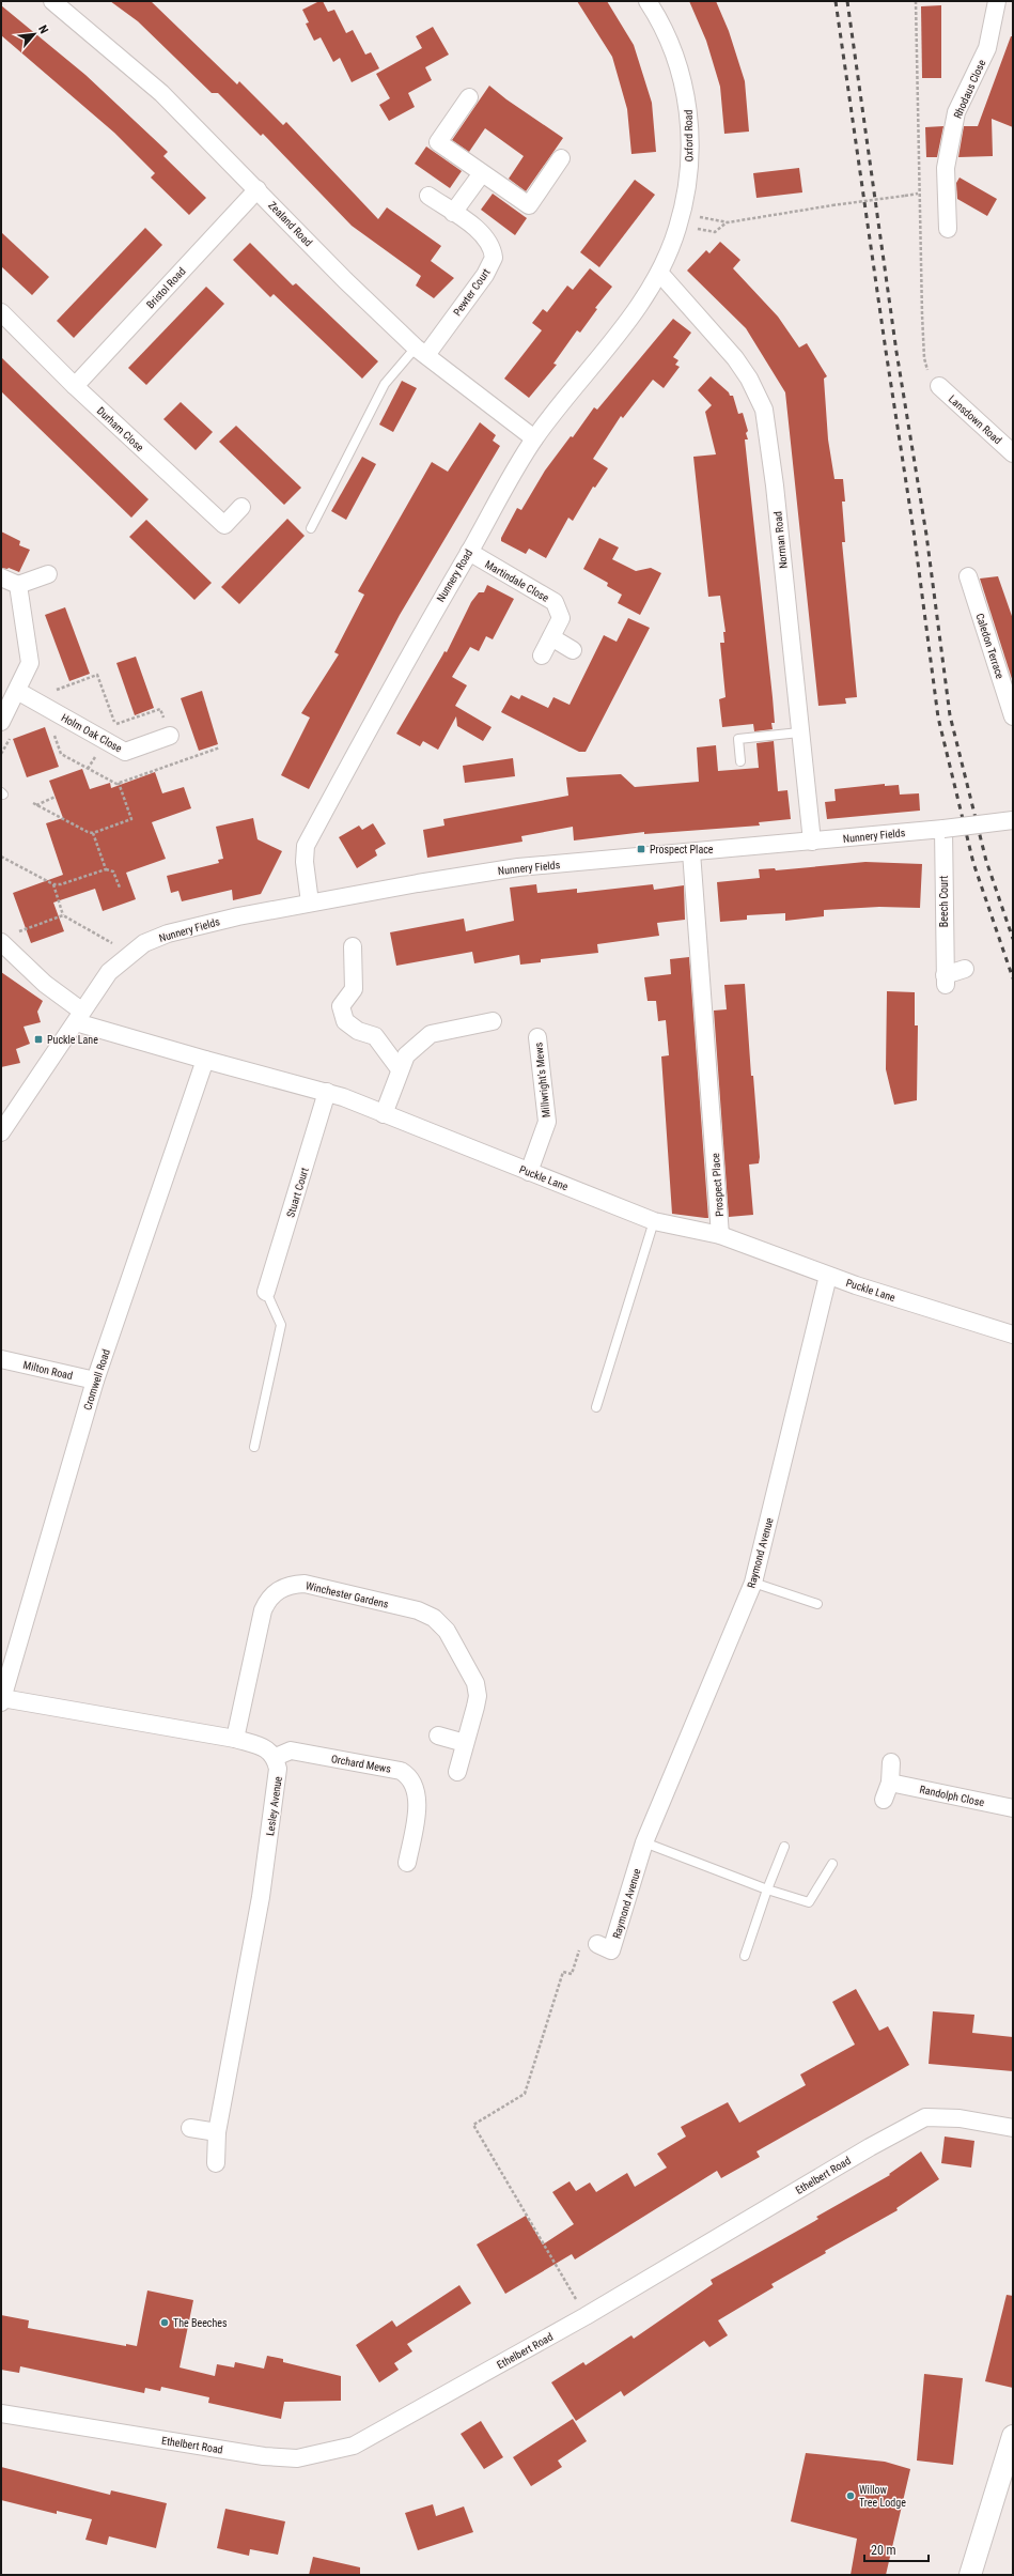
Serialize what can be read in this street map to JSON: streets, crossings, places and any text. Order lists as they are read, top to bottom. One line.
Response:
{"streets":{"street":["Rhodaus Close","Oxford Road","Zealand Road","Bristol Road","Pewter Court","Lansdown Road","Durham Close","Norman Road","Nunnery Road","Martindale Close","Caledon Terrace","Holm Oak Close","Nunnery Fields","Beech Court","Millwright's Mews","Puckle Lane","Prospect Place","Stuart Court","Milton Road","Cromwell Road","Raymond Avenue","Winchester Gardens","Orchard Mews","Randolph Close","Lesley Avenue","Ethelbert Road"]},"crossings":[["Oxford Road","Norman Road"],["Oxford Road","Nunnery Road"],["Zealand Road","Bristol Road"],["Zealand Road","Pewter Court"],["Zealand Road","Nunnery Road"],["Bristol Road","Durham Close"],["Norman Road","Nunnery Road"],["Norman Road","Nunnery Fields"],["Nunnery Road","Martindale Close"],["Nunnery Road","Nunnery Fields"],["Nunnery Fields","Beech Court"],["Nunnery Fields","Puckle Lane"],["Nunnery Fields","Prospect Place"],["Millwright's Mews","Puckle Lane"],["Puckle Lane","Prospect Place"],["Puckle Lane","Stuart Court"],["Puckle Lane","Cromwell Road"],["Puckle Lane","Raymond Avenue"],["Milton Road","Cromwell Road"],["Orchard Mews","Lesley Avenue"]],"places":{"transit":["Prospect Place","Puckle Lane"],"other":["The Beeches","Willow Tree Lodge"]},"scale_bar":"20 m","north":"top right"}
